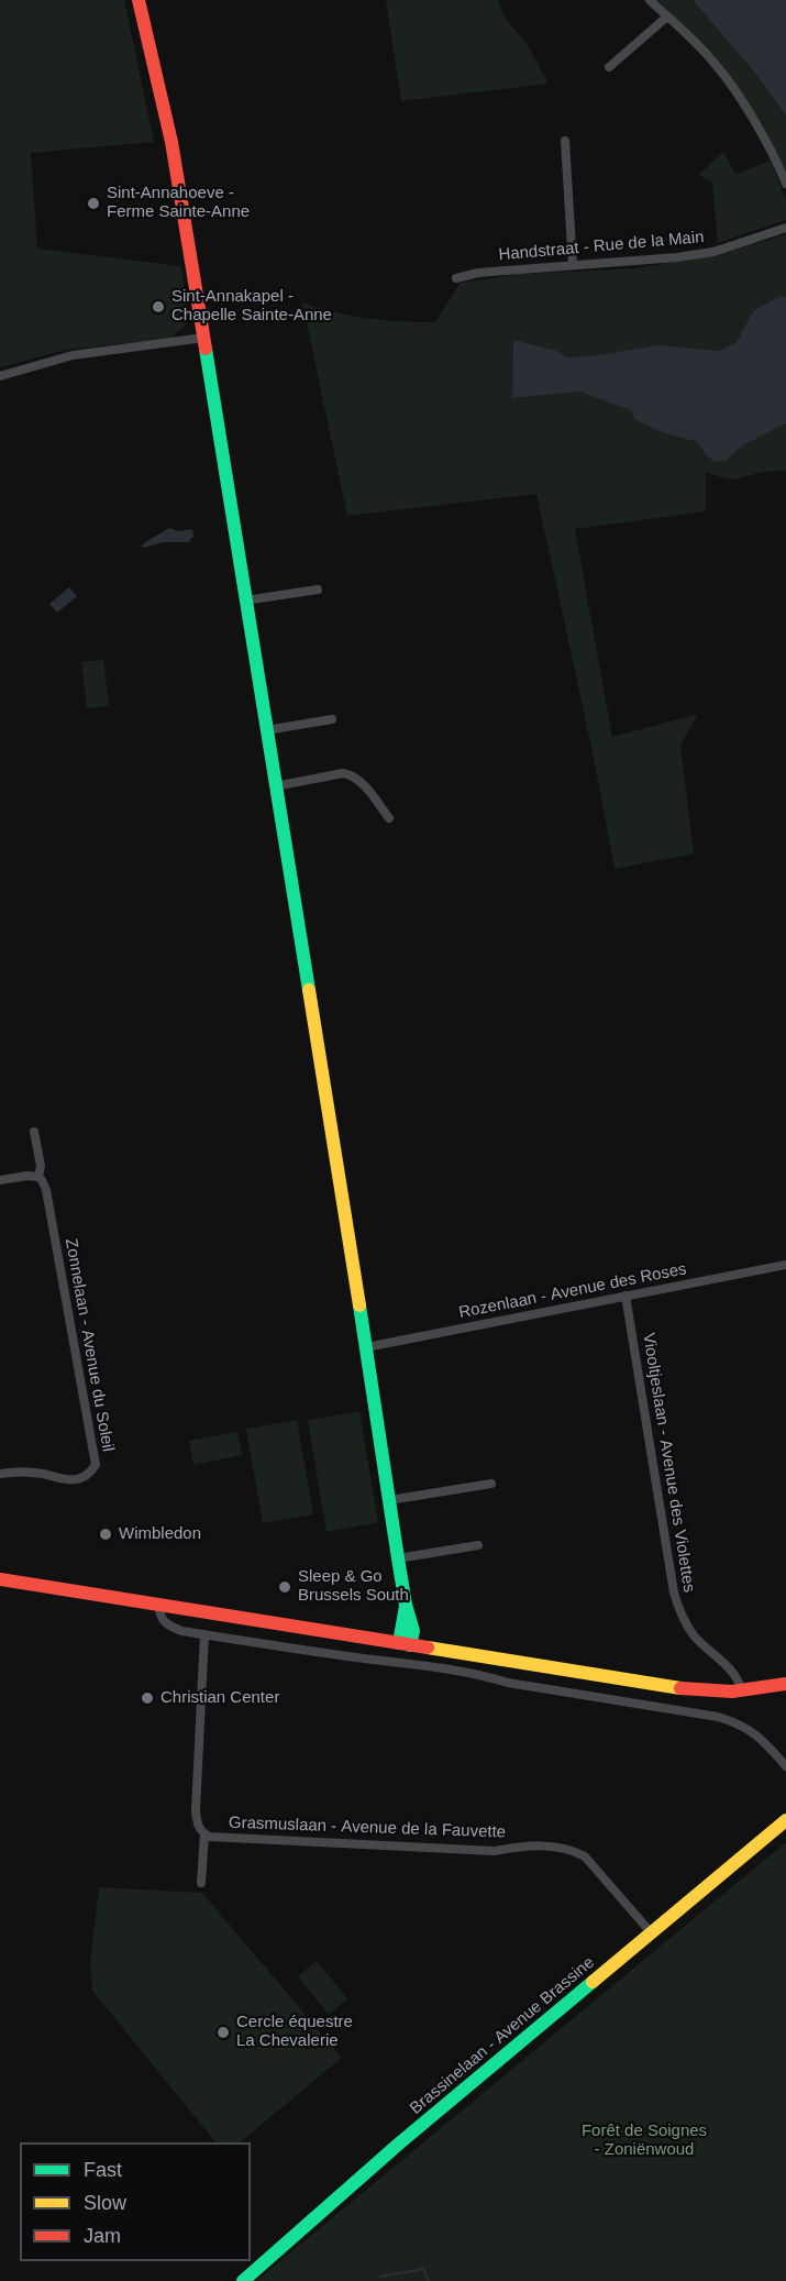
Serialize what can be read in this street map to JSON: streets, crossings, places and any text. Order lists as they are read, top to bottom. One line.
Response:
{"streets":{"street":["Handstraat - Rue de la Main","Rozenlaan - Avenue des Roses","Zonnelaan - Avenue du Soleil","Viooltjeslaan - Avenue des Violettes","Grasmuslaan - Avenue de la Fauvette","Brassinelaan - Avenue Brassine"]},"crossings":[["Rozenlaan - Avenue des Roses","Viooltjeslaan - Avenue des Violettes"],["Grasmuslaan - Avenue de la Fauvette","Brassinelaan - Avenue Brassine"]],"parks":["Forêt de Soignes - Zoniënwoud"],"places":["Sint-Annahoeve - Ferme Sainte-Anne","Sint-Annakapel - Chapelle Sainte-Anne","Wimbledon","Sleep & Go Brussels South","Christian Center","Cercle équestre La Chevalerie"],"legend":["Fast","Slow","Jam"]}
